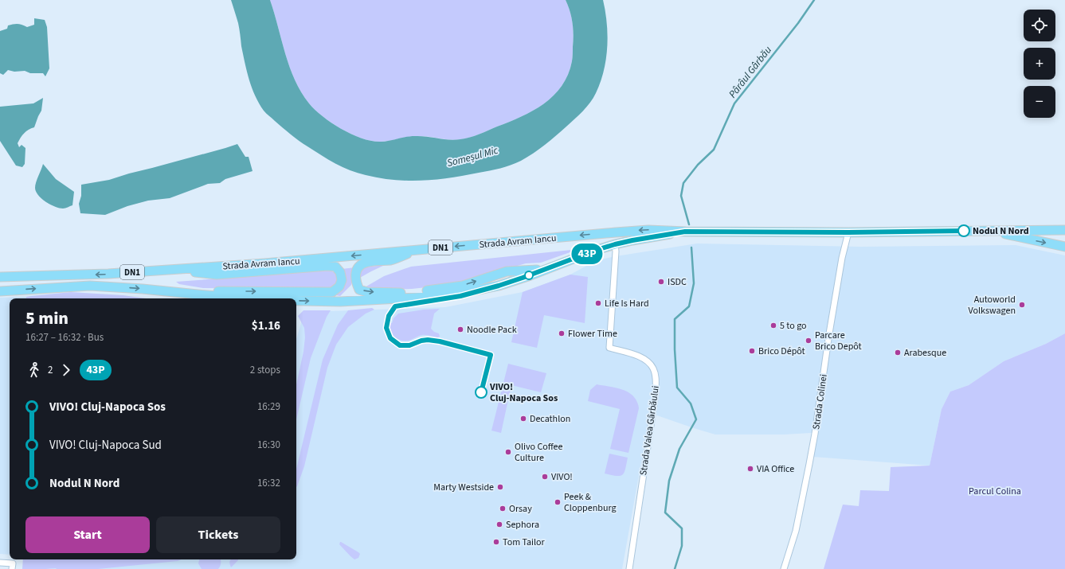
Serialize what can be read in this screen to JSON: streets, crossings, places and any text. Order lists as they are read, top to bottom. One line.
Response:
{"streets":{"main road":["Strada Avram Iancu","DN1"],"street":["Strada Colinei","Strada Valea Gârbăului"]},"crossings":[["Strada Avram Iancu","DN1"],["DN1","Strada Colinei"],["DN1","Strada Valea Gârbăului"]],"water":["Pârâul Gârbău","Someșul Mic"],"parks":["Parcul Colina"],"places":["Nodul N Nord","ISDC","Life Is Hard","Autoworld Volkswagen","5 to go","Noodle Pack","Flower Time","Parcare Brico Depôt","Brico Dépôt","Arabesque","VIVO! Cluj-Napoca Sos","Decathlon","Olivo Coffee Culture","VIA Office","VIVO!","Marty Westside","Peek & Cloppenburg","Orsay","Sephora","Tom Tailor"],"lines":["bus line 43P"],"page":{"on_map":"43P","map_buttons":["+","−"],"heading":["5 min","16:27 – 16:32 · Bus","$1.16"],"legs":["2","43P","2 stops"],"list":[{"name":"VIVO! Cluj-Napoca Sos","value":"16:29"},{"name":"VIVO! Cluj-Napoca Sud","value":"16:30"},{"name":"Nodul N Nord","value":"16:32"}],"buttons":["Start","Tickets"]}}
